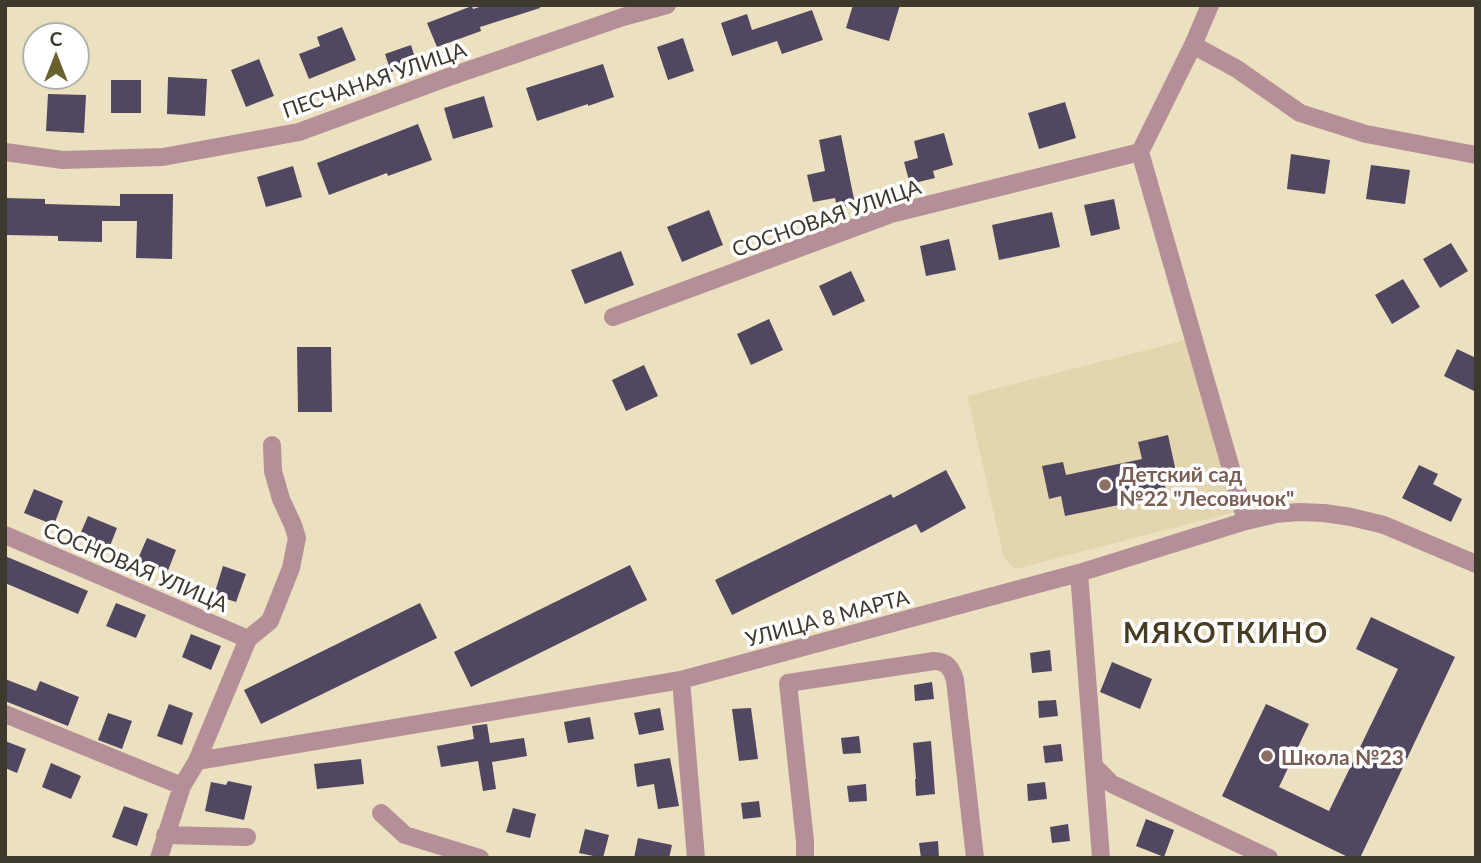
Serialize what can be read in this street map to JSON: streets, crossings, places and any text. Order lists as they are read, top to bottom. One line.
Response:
{"streets":{"street":["ПЕСЧАНАЯ УЛИЦА","СОСНОВАЯ УЛИЦА","УЛИЦА 8 МАРТА"]},"districts":["МЯКОТКИНО"],"places":["Детский сад №22 \"Лесовичок\"","Школа №23"],"north":"top"}
